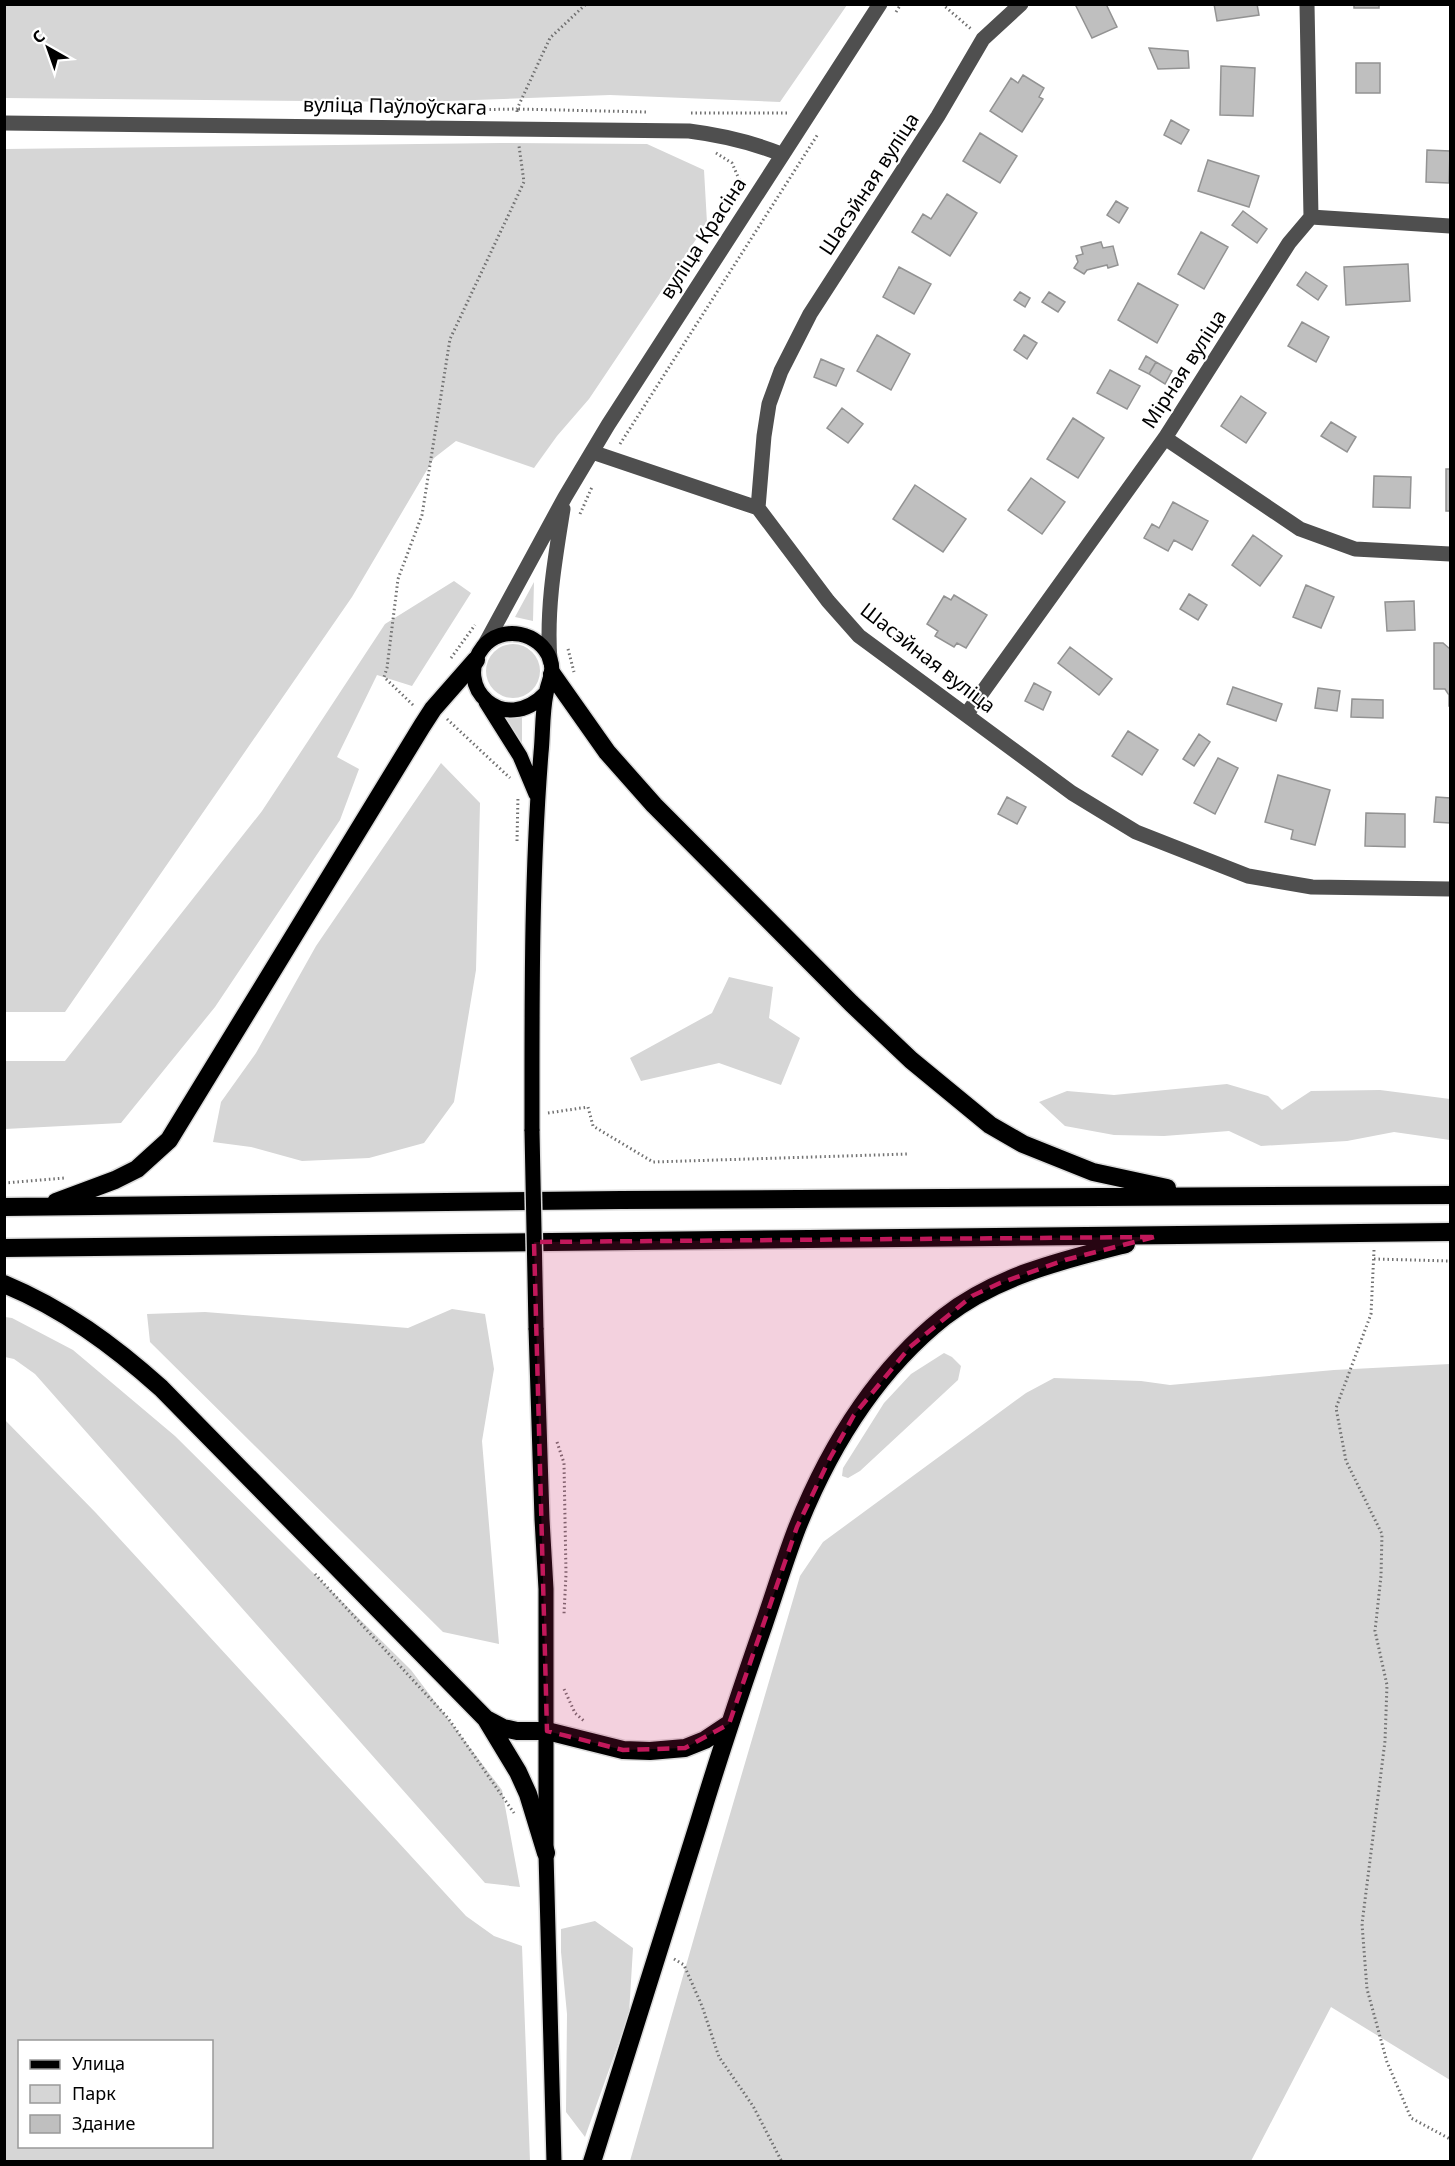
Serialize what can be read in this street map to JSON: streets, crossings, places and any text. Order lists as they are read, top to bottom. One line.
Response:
{"streets":{"street":["вуліца Паўлоўскага","Шасэйная вуліца","вуліца Красіна","Мірная вуліца"]},"crossings":[["вуліца Паўлоўскага","вуліца Красіна"],["Шасэйная вуліца","Мірная вуліца"]],"legend":["Улица","Парк","Здание"],"north":"top left"}
